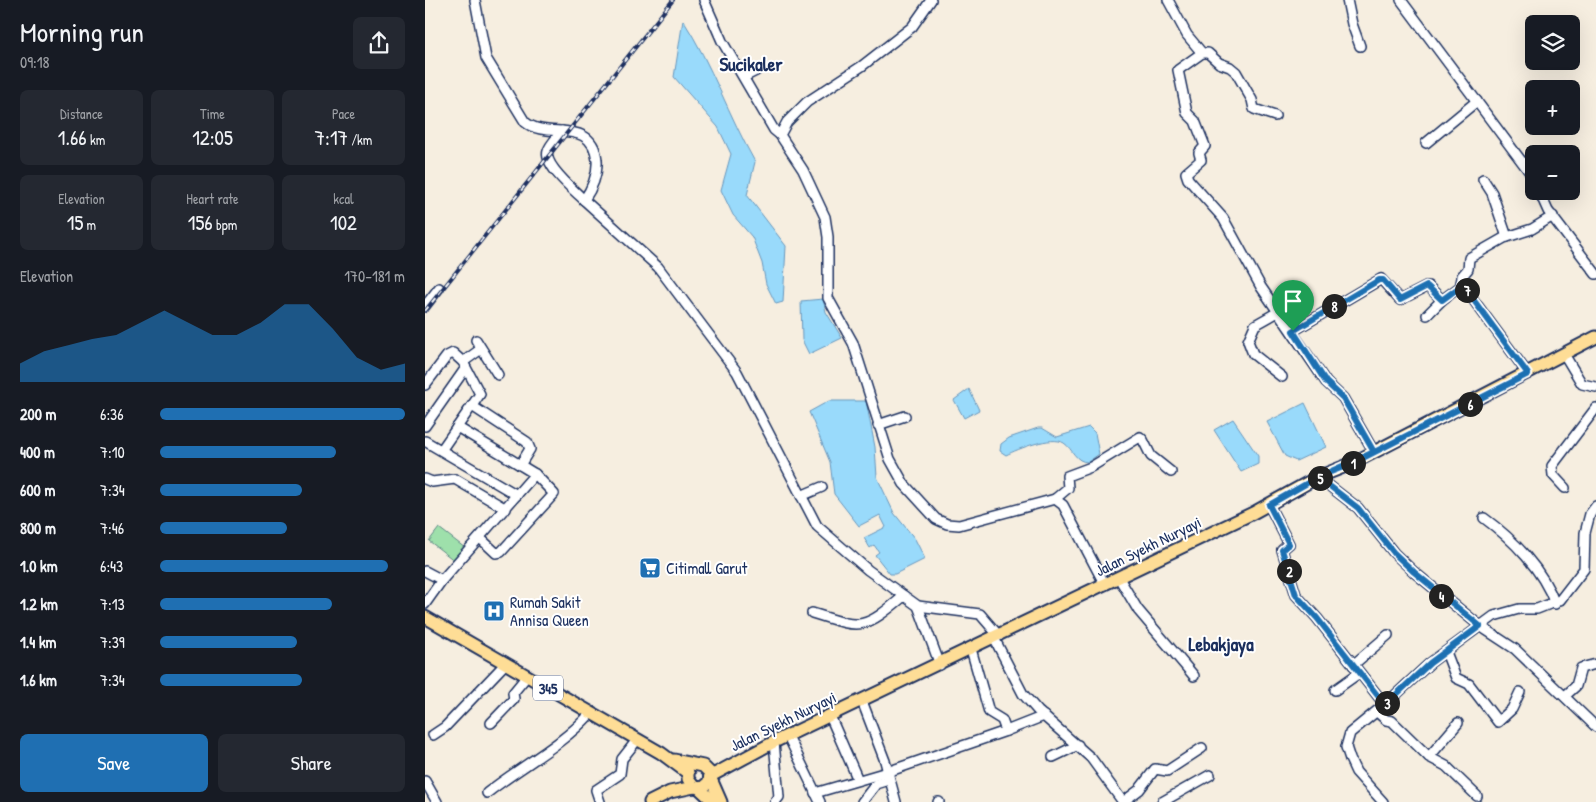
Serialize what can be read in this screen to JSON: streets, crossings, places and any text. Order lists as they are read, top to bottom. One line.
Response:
{"streets":{"main road":["Jalan Syekh Nuryayi","345"]},"crossings":[["Jalan Syekh Nuryayi","345"]],"districts":["Sucikaler","Lebakjaya"],"places":{"supermarket":["Citimall Garut"],"hospital":["Rumah Sakit Annisa Queen"]},"page":{"heading":["Morning run","09:18"],"map_buttons":["+","−"],"stats":[["Distance","1.66 km"],["Time","12:05"],["Pace","7:17 /km"],["Elevation","15 m"],["Heart rate","156 bpm"],["kcal","102"]],"chart":["Elevation","170–181 m"],"pins":["7","8","6","1","5","2","4","3"],"list":[{"name":"200 m","note":"6:36"},{"name":"400 m","note":"7:10"},{"name":"600 m","note":"7:34"},{"name":"800 m","note":"7:46"},{"name":"1.0 km","note":"6:43"},{"name":"1.2 km","note":"7:13"},{"name":"1.4 km","note":"7:39"},{"name":"1.6 km","note":"7:34"}],"buttons":["Save","Share"]}}
